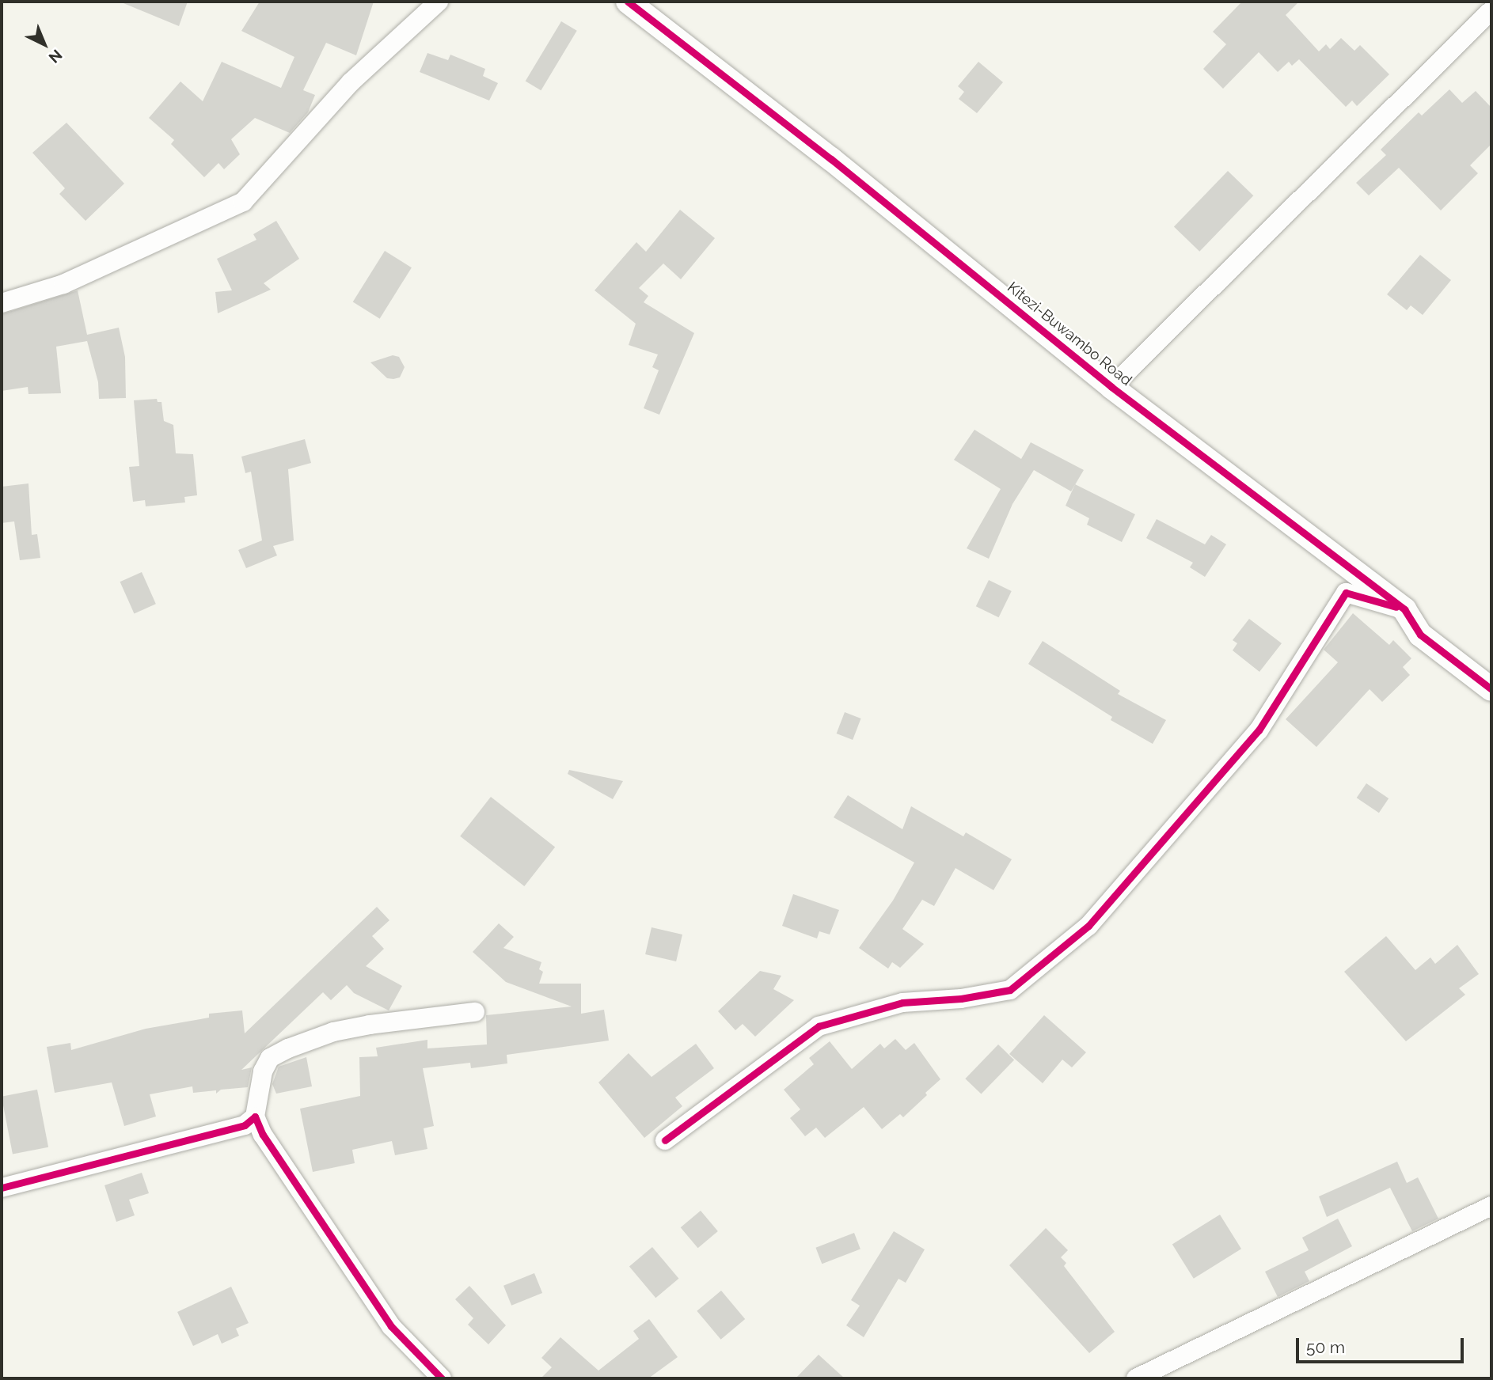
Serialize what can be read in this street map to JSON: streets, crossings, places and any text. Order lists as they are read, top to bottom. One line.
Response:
{"streets":{"street":["Kitezi-Buwambo Road"]},"scale_bar":"50 m","north":"bottom right"}
